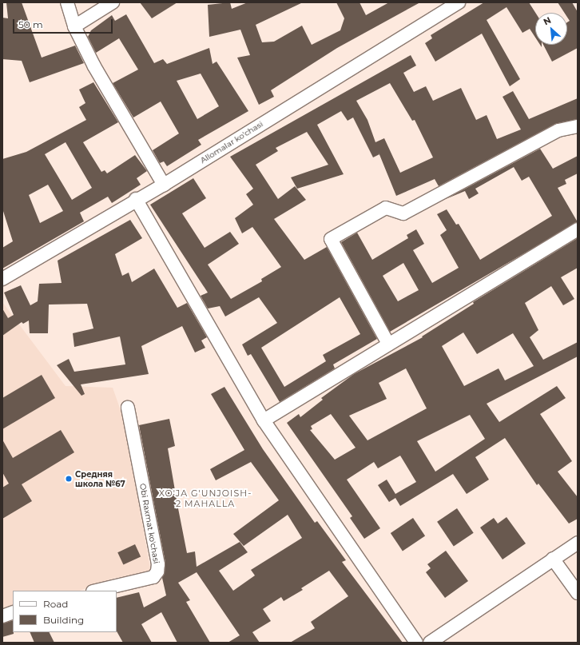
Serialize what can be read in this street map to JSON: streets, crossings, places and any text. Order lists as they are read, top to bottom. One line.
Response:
{"streets":{"street":["Allomalar ko'chasi","Obi Raxmat ko'chasi"]},"districts":["XO'JA G'UNJOISH- 2 MAHALLA"],"places":["Средняя школа №67"],"legend":["Road","Building"],"scale_bar":"50 m","north":"top left"}
